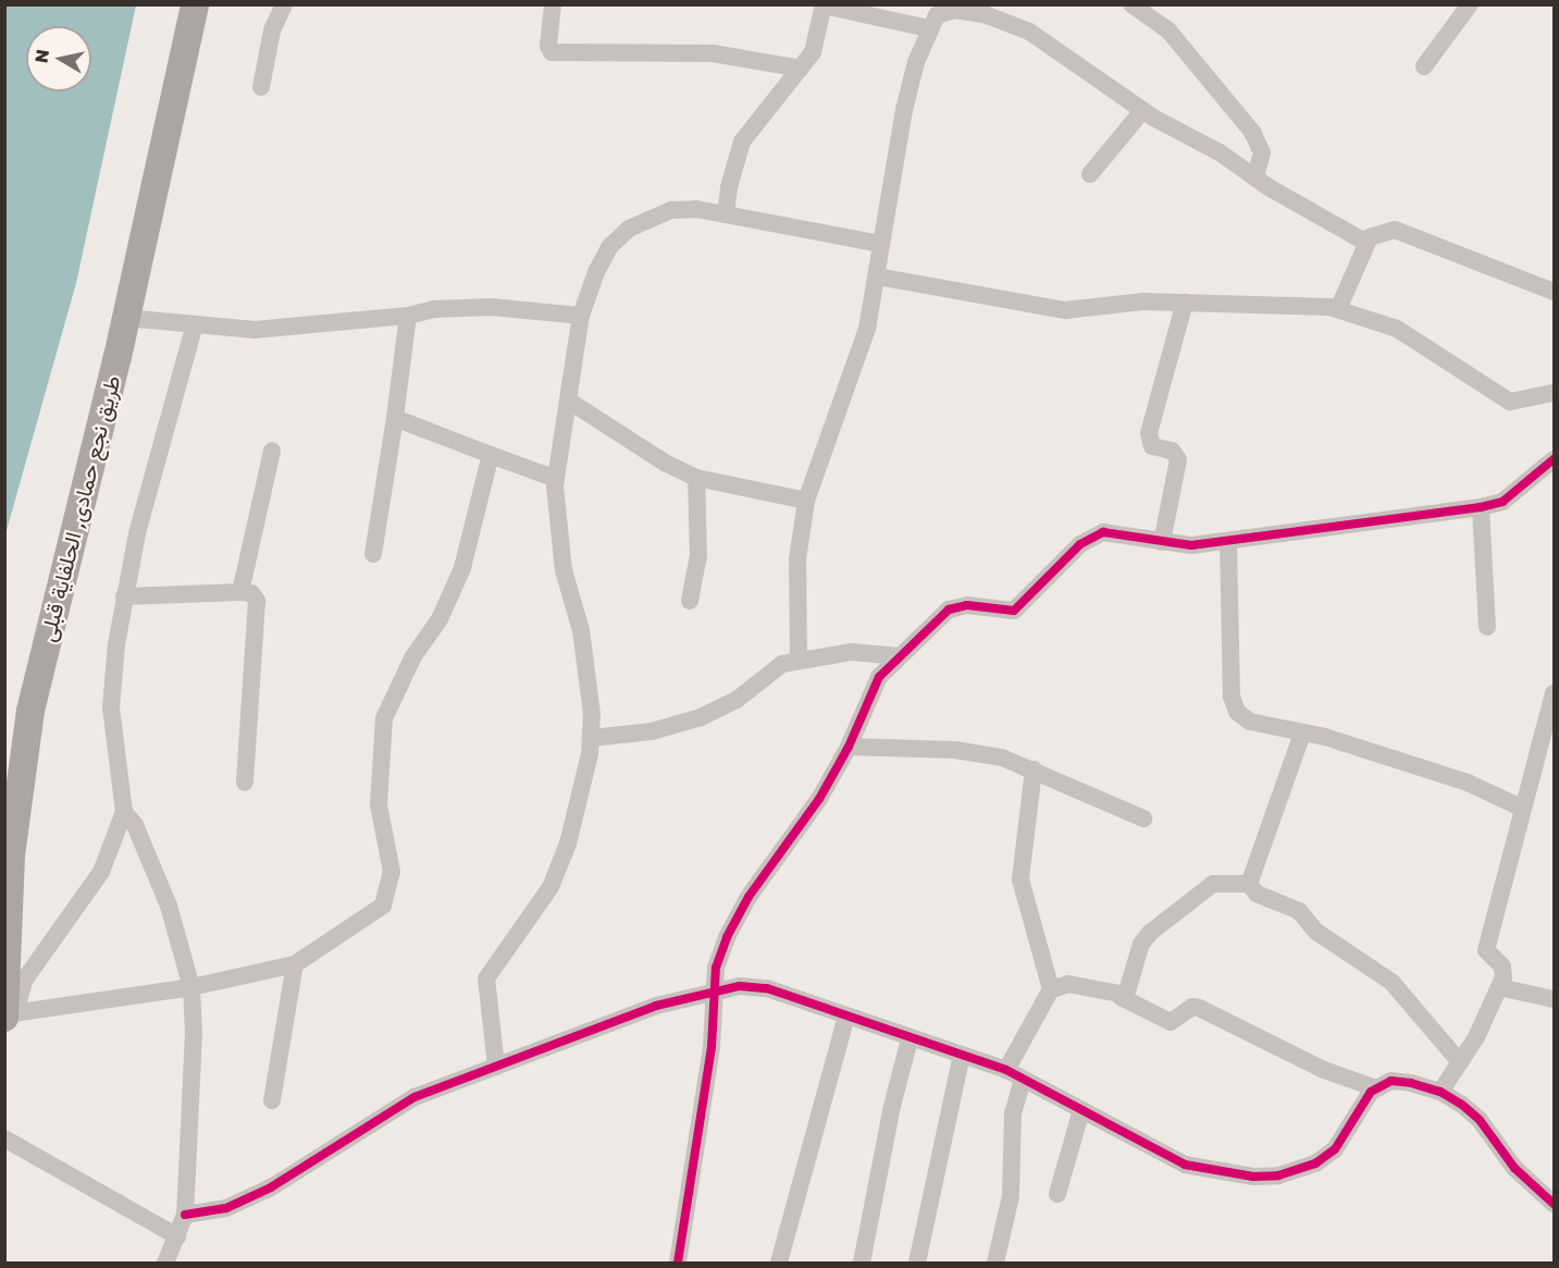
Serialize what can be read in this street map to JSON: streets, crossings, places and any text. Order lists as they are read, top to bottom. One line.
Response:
{"streets":{"main road":["طريق نجع حمادى, الحلفاية قبلى"]},"north":"left"}
